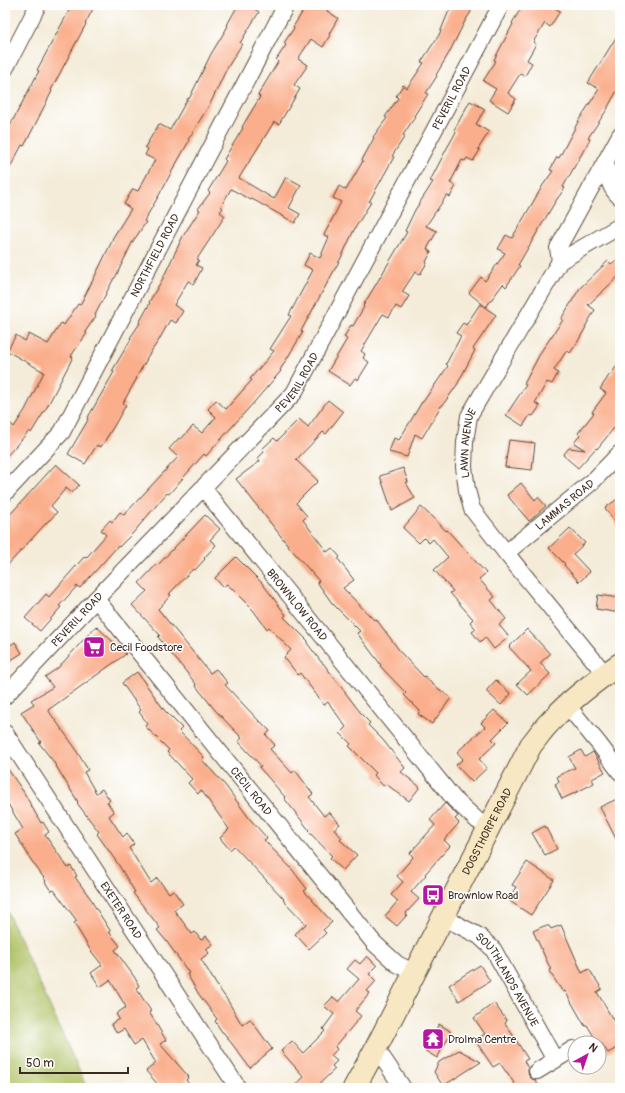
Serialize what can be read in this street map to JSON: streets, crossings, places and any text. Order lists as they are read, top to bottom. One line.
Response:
{"streets":{"street":["PEVERIL ROAD","NORTHFIELD ROAD","LAWN AVENUE","LAMMAS ROAD","BROWNLOW ROAD","CECIL ROAD","DOGSTHORPE ROAD","EXETER ROAD","SOUTHLANDS AVENUE"]},"crossings":[["PEVERIL ROAD","BROWNLOW ROAD"],["PEVERIL ROAD","CECIL ROAD"],["LAWN AVENUE","LAMMAS ROAD"],["LAWN AVENUE","DOGSTHORPE ROAD"],["BROWNLOW ROAD","DOGSTHORPE ROAD"],["CECIL ROAD","DOGSTHORPE ROAD"],["DOGSTHORPE ROAD","SOUTHLANDS AVENUE"]],"places":{"supermarket":["Cecil Foodstore"],"bus stop":["Brownlow Road"],"temple":["Drolma Centre"]},"scale_bar":"50 m","north":"top right"}
